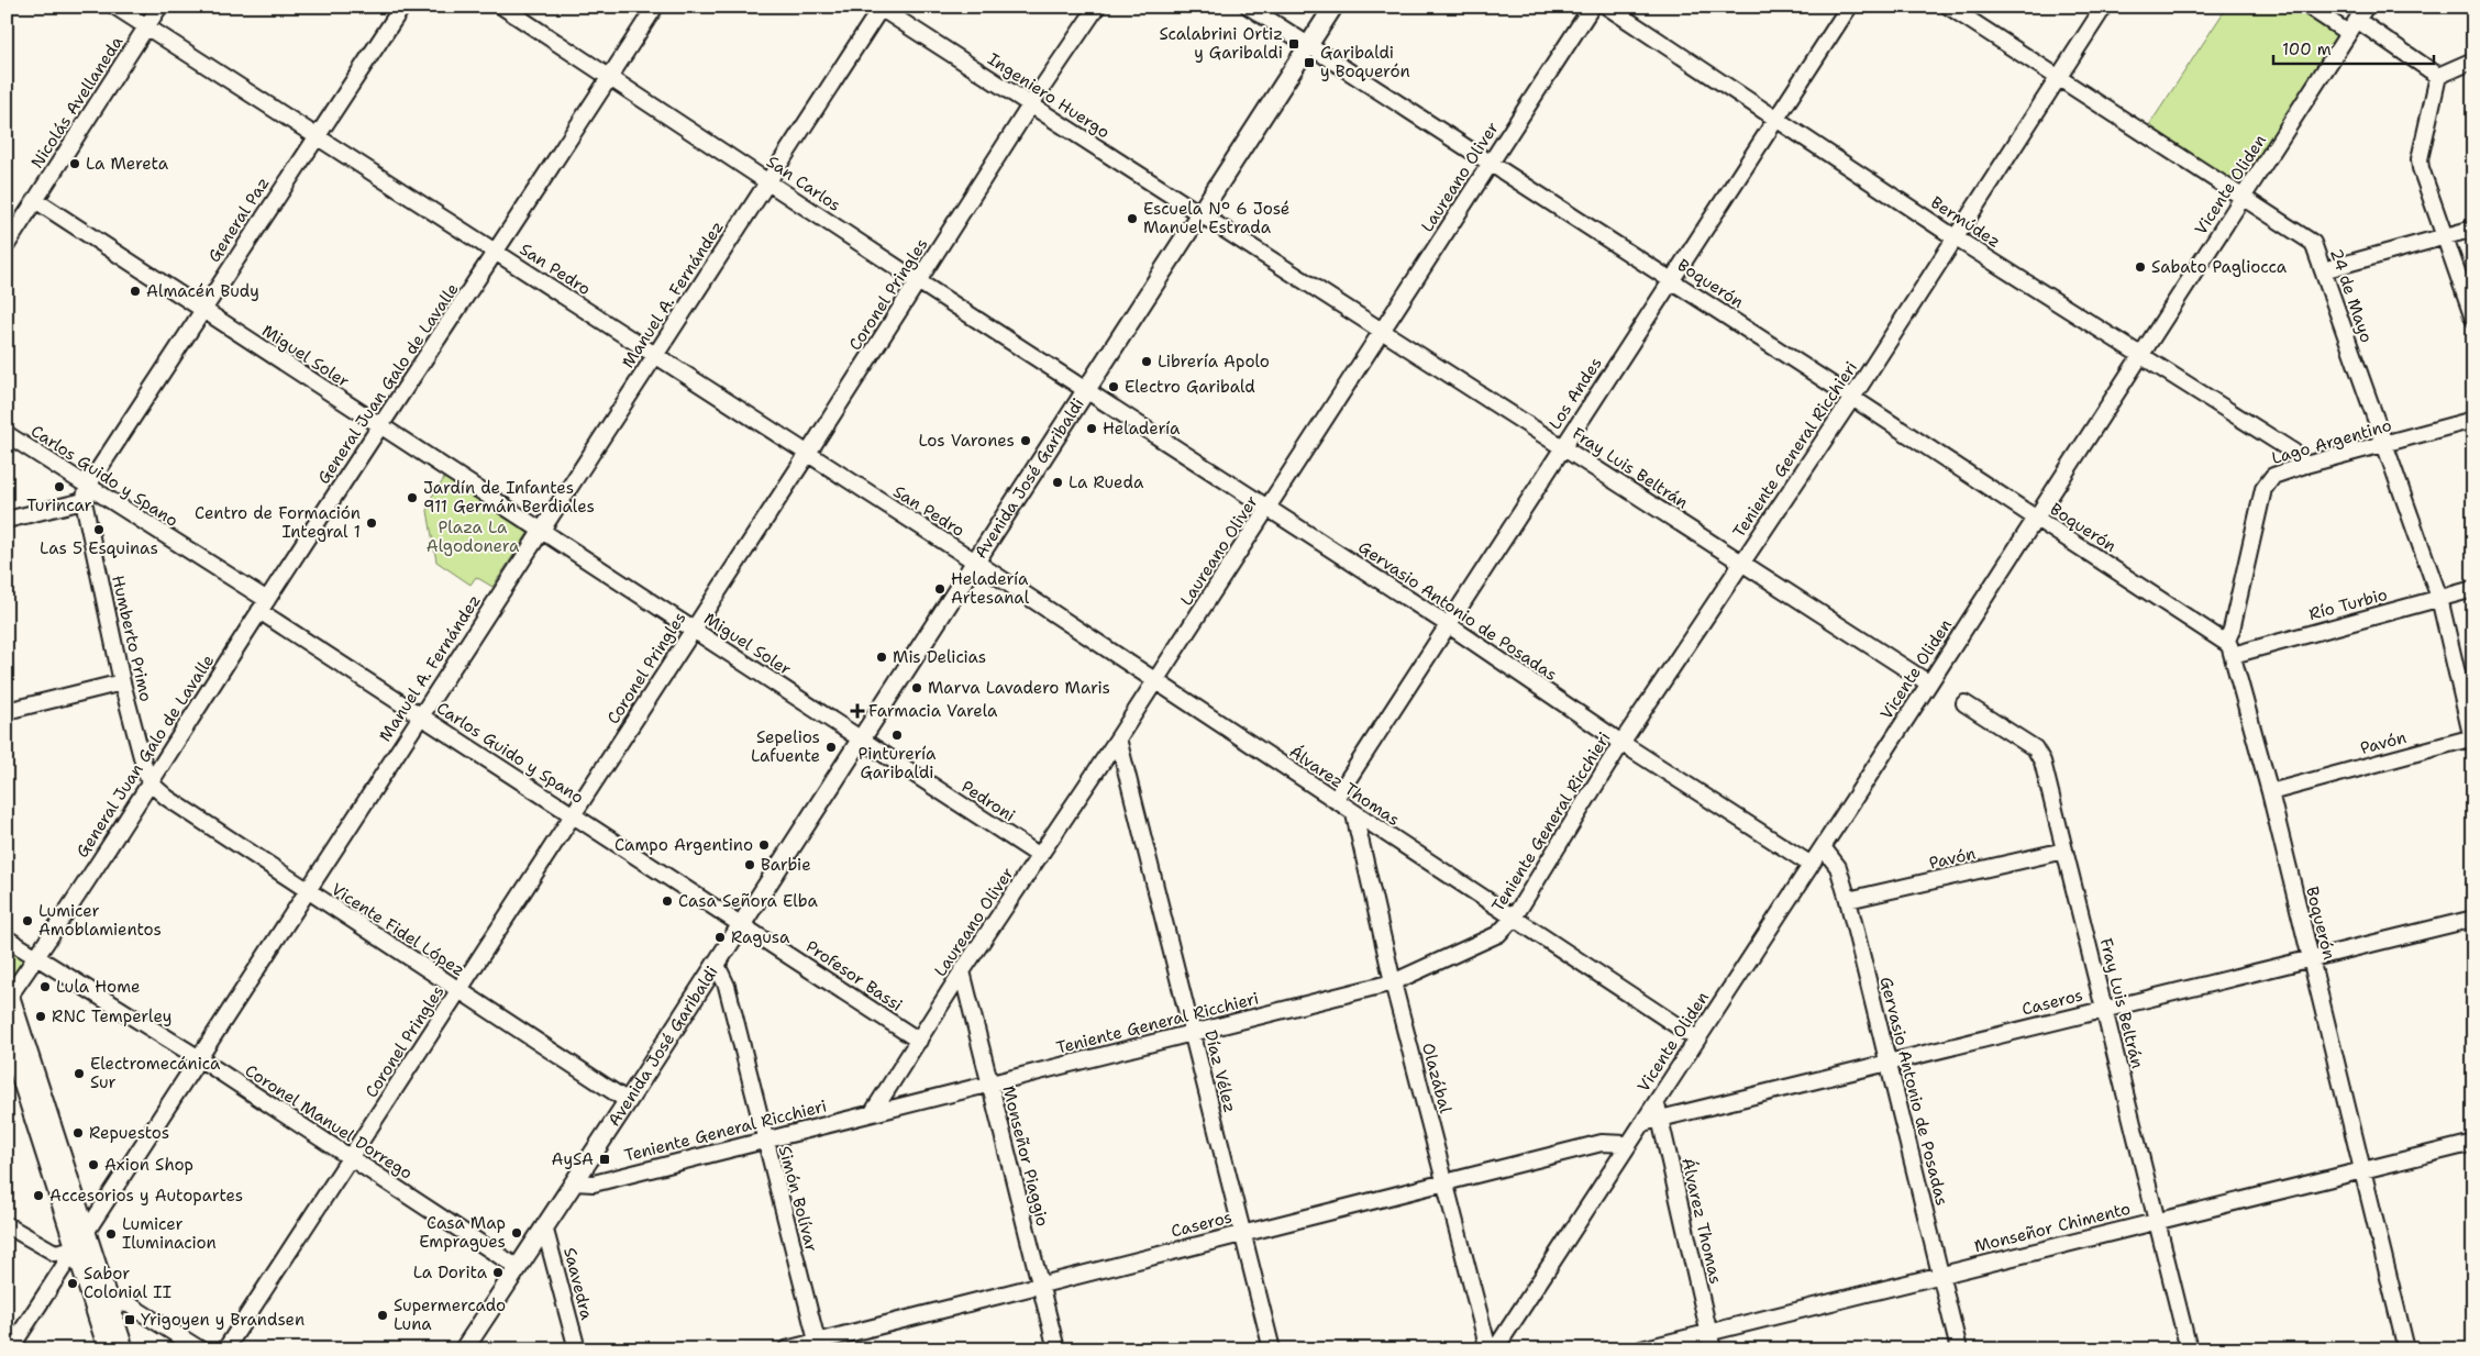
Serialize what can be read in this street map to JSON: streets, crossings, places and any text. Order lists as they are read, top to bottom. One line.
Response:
{"streets":{"main road":["Avenida José Garibaldi"],"street":["Ingeniero Huergo","Nicolás Avellaneda","Laureano Oliver","San Carlos","Vicente Oliden","General Paz","Bermúdez","San Pedro","Boquerón","Manuel A. Fernández","Coronel Pringles","24 de Mayo","Miguel Soler","General Juan Galo de Lavalle","Los Andes","Lago Argentino","Teniente General Ricchieri","Fray Luis Beltrán","Carlos Guido y Spano","Río Turbio","Gervasio Antonio de Posadas","Humberto Primo","Pavón","Álvarez Thomas","Pedroni","Vicente Fidel López","Profesor Bassi","Caseros","Díaz Vélez","Olazábal","Coronel Manuel Dorrego","Monseñor Piaggio","Simón Bolívar","Monseñor Chimento","Saavedra"]},"crossings":[["Ingeniero Huergo","Manuel A. Fernández"],["Ingeniero Huergo","Coronel Pringles"],["Ingeniero Huergo","Fray Luis Beltrán"],["Ingeniero Huergo","Avenida José Garibaldi"],["Nicolás Avellaneda","San Pedro"],["Nicolás Avellaneda","Miguel Soler"],["Laureano Oliver","Boquerón"],["Laureano Oliver","Teniente General Ricchieri"],["Laureano Oliver","Fray Luis Beltrán"],["Laureano Oliver","Gervasio Antonio de Posadas"],["Laureano Oliver","Álvarez Thomas"],["Laureano Oliver","Pedroni"],["Laureano Oliver","Profesor Bassi"],["Laureano Oliver","Díaz Vélez"],["Laureano Oliver","Monseñor Piaggio"],["San Carlos","Manuel A. Fernández"],["San Carlos","Coronel Pringles"],["San Carlos","General Juan Galo de Lavalle"],["San Carlos","Avenida José Garibaldi"],["San Carlos","Gervasio Antonio de Posadas"],["Vicente Oliden","Bermúdez"],["Vicente Oliden","Boquerón"],["Vicente Oliden","24 de Mayo"],["Vicente Oliden","Fray Luis Beltrán"],["Vicente Oliden","Gervasio Antonio de Posadas"],["Vicente Oliden","Álvarez Thomas"],["Vicente Oliden","Caseros"],["General Paz","San Pedro"],["General Paz","Miguel Soler"],["General Paz","Carlos Guido y Spano"],["General Paz","Humberto Primo"],["Bermúdez","Los Andes"],["Bermúdez","Lago Argentino"],["Bermúdez","Teniente General Ricchieri"],["San Pedro","Manuel A. Fernández"],["San Pedro","Coronel Pringles"],["San Pedro","General Juan Galo de Lavalle"],["San Pedro","Avenida José Garibaldi"],["San Pedro","Álvarez Thomas"],["Boquerón","Los Andes"],["Boquerón","Lago Argentino"],["Boquerón","Teniente General Ricchieri"],["Boquerón","Avenida José Garibaldi"],["Boquerón","Río Turbio"],["Boquerón","Pavón"],["Boquerón","Caseros"],["Boquerón","Monseñor Chimento"],["Manuel A. Fernández","Miguel Soler"],["Manuel A. Fernández","Carlos Guido y Spano"],["Manuel A. Fernández","Vicente Fidel López"],["Manuel A. Fernández","Coronel Manuel Dorrego"],["Coronel Pringles","Miguel Soler"],["Coronel Pringles","Carlos Guido y Spano"],["Coronel Pringles","Vicente Fidel López"],["Coronel Pringles","Coronel Manuel Dorrego"],["24 de Mayo","Lago Argentino"],["24 de Mayo","Teniente General Ricchieri"],["24 de Mayo","Río Turbio"],["24 de Mayo","Pavón"],["Miguel Soler","General Juan Galo de Lavalle"],["Miguel Soler","Avenida José Garibaldi"],["Miguel Soler","Pedroni"],["General Juan Galo de Lavalle","Carlos Guido y Spano"],["General Juan Galo de Lavalle","Humberto Primo"],["General Juan Galo de Lavalle","Vicente Fidel López"],["General Juan Galo de Lavalle","Coronel Manuel Dorrego"],["Los Andes","Fray Luis Beltrán"],["Los Andes","Gervasio Antonio de Posadas"],["Los Andes","Álvarez Thomas"],["Lago Argentino","Río Turbio"],["Teniente General Ricchieri","Fray Luis Beltrán"],["Teniente General Ricchieri","Avenida José Garibaldi"],["Teniente General Ricchieri","Gervasio Antonio de Posadas"],["Teniente General Ricchieri","Álvarez Thomas"],["Teniente General Ricchieri","Díaz Vélez"],["Teniente General Ricchieri","Olazábal"],["Teniente General Ricchieri","Monseñor Piaggio"],["Teniente General Ricchieri","Simón Bolívar"],["Fray Luis Beltrán","Avenida José Garibaldi"],["Fray Luis Beltrán","Pavón"],["Fray Luis Beltrán","Caseros"],["Fray Luis Beltrán","Monseñor Chimento"],["Carlos Guido y Spano","Avenida José Garibaldi"],["Carlos Guido y Spano","Humberto Primo"],["Carlos Guido y Spano","Profesor Bassi"],["Avenida José Garibaldi","Gervasio Antonio de Posadas"],["Avenida José Garibaldi","Álvarez Thomas"],["Avenida José Garibaldi","Pedroni"],["Avenida José Garibaldi","Vicente Fidel López"],["Avenida José Garibaldi","Profesor Bassi"],["Avenida José Garibaldi","Coronel Manuel Dorrego"],["Avenida José Garibaldi","Simón Bolívar"],["Avenida José Garibaldi","Saavedra"],["Gervasio Antonio de Posadas","Pavón"],["Gervasio Antonio de Posadas","Caseros"],["Gervasio Antonio de Posadas","Monseñor Chimento"],["Humberto Primo","Vicente Fidel López"],["Álvarez Thomas","Caseros"],["Álvarez Thomas","Olazábal"],["Álvarez Thomas","Monseñor Chimento"],["Caseros","Díaz Vélez"],["Caseros","Olazábal"],["Caseros","Monseñor Piaggio"],["Caseros","Simón Bolívar"]],"parks":["Plaza La Algodonera"],"places":{"transit":["Scalabrini Ortiz y Garibaldi","Garibaldi y Boquerón","AySA","Yrigoyen y Brandsen"],"other":["La Mereta","Escuela N° 6 José Manuel Estrada","Sabato Pagliocca","Almacén Budy","Librería Apolo","Electro Garibald","Heladería","Los Varones","La Rueda","Turincar","Jardín de Infantes 911 Germán Berdiales","Centro de Formación Integral 1","Las 5 Esquinas","Heladería Artesanal","Mis Delicias","Marva Lavadero Maris","Pinturería Garibaldi","Sepelios Lafuente","Campo Argentino","Barbie","Casa Señora Elba","Lumicer Amoblamientos","Ragusa","Lula Home","RNC Temperley","Electromecánica Sur","Repuestos","Axion Shop","Accesorios y Autopartes","Casa Map Empragues","Lumicer Iluminacion","La Dorita","Sabor Colonial II","Supermercado Luna"],"health":["Farmacia Varela"]},"scale_bar":"100 m"}
